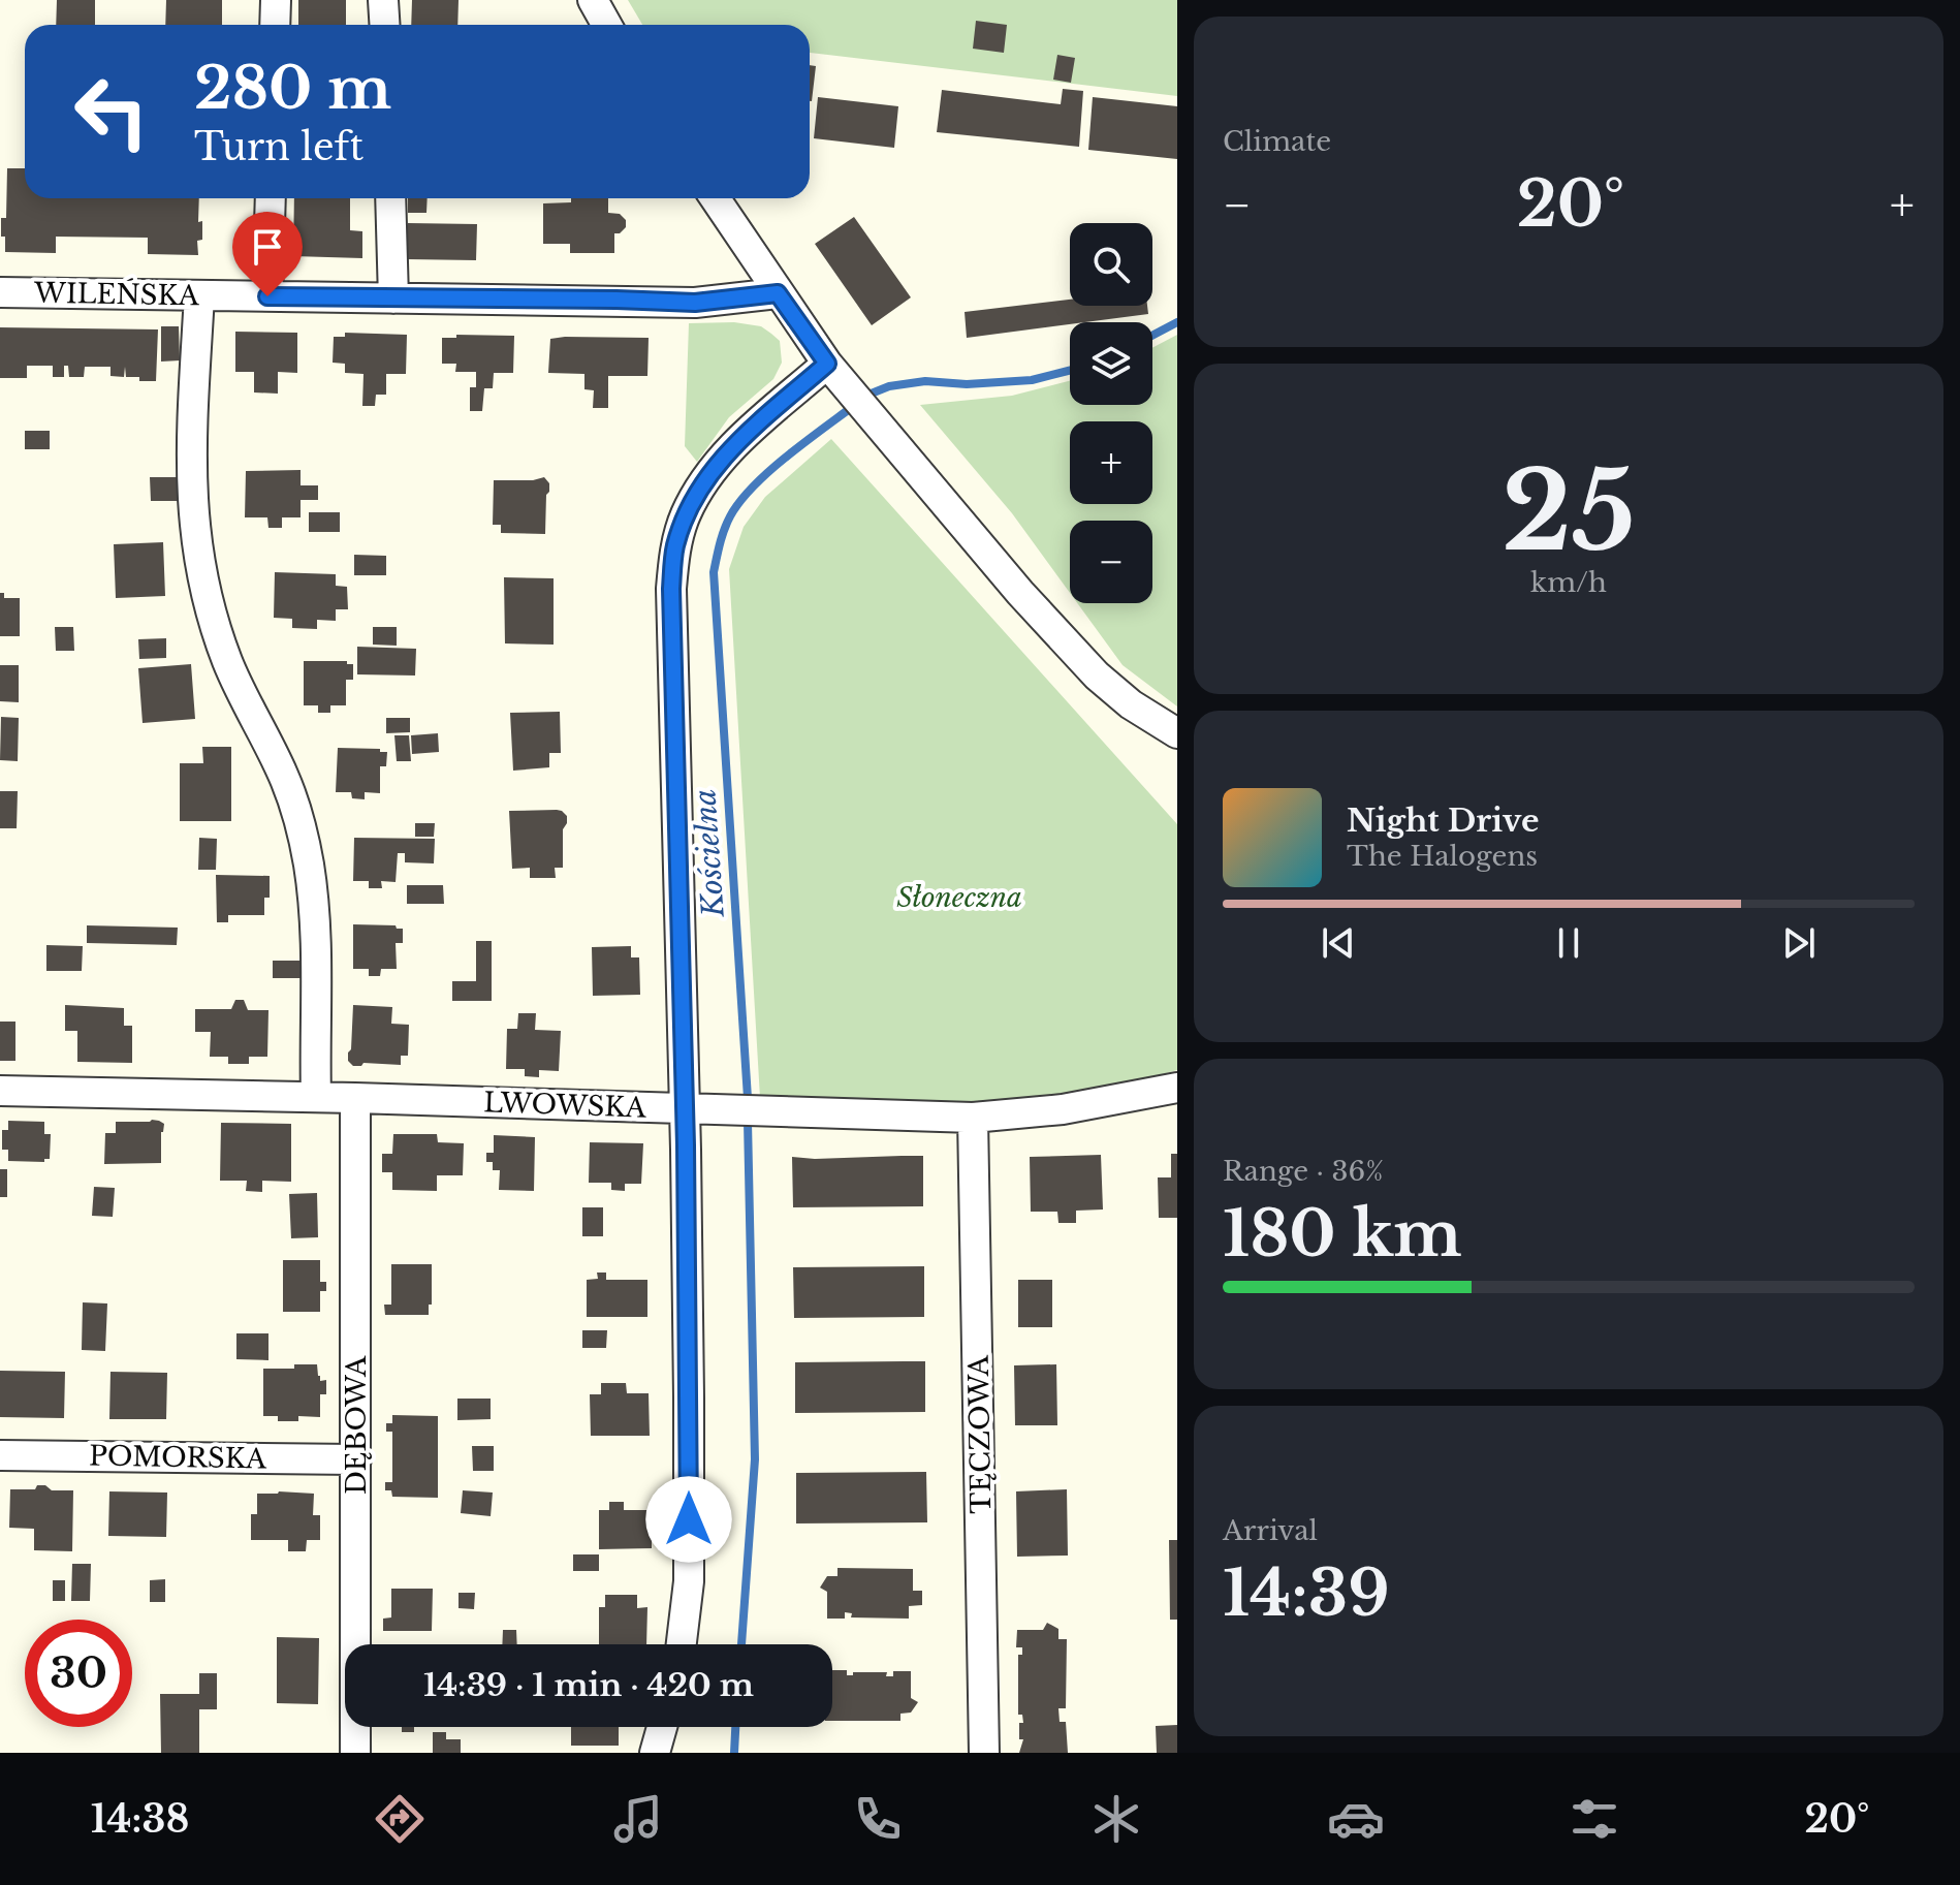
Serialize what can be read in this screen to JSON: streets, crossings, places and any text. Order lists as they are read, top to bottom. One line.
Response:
{"streets":{"street":["WILEŃSKA","LWOWSKA","DĘBOWA","TĘCZOWA","POMORSKA"]},"crossings":[["LWOWSKA","DĘBOWA"],["LWOWSKA","TĘCZOWA"],["DĘBOWA","POMORSKA"]],"water":["Kościelna"],"parks":["Słoneczna"],"page":{"tile":["Climate",["25","km/h"],["Range · 36%","180 km"],["Arrival","14:39"]],"turn":["280 m","Turn left"],"heat":["−","20°","+"],"map_buttons":["+","−"],"song":["Night Drive","The Halogens"],"limit":"30","trip":"14:39 · 1 min · 420 m","tabs":["14:38","20°"]}}
